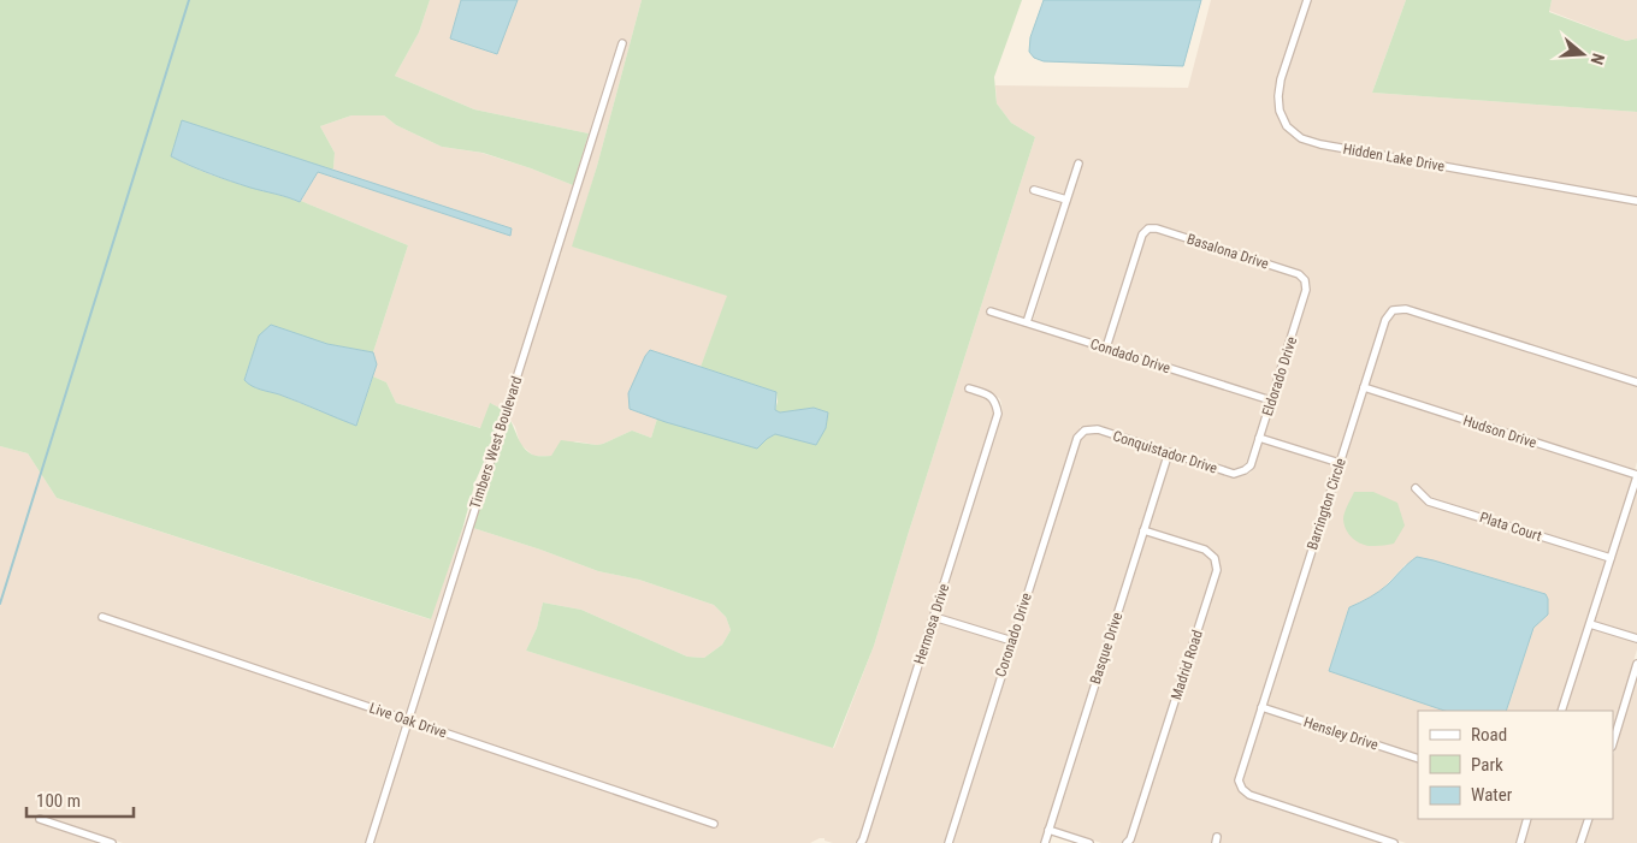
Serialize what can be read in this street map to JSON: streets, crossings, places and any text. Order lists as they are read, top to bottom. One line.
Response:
{"streets":{"street":["Hidden Lake Drive","Basalona Drive","Condado Drive","Eldorado Drive","Hudson Drive","Timbers West Boulevard","Conquistador Drive","Barrington Circle","Plata Court","Hermosa Drive","Coronado Drive","Basque Drive","Madrid Road","Live Oak Drive","Hensley Drive"]},"crossings":[["Basalona Drive","Condado Drive"],["Basalona Drive","Eldorado Drive"],["Condado Drive","Eldorado Drive"],["Eldorado Drive","Conquistador Drive"],["Hudson Drive","Barrington Circle"],["Timbers West Boulevard","Live Oak Drive"],["Conquistador Drive","Coronado Drive"],["Conquistador Drive","Basque Drive"],["Barrington Circle","Hensley Drive"],["Basque Drive","Madrid Road"]],"legend":["Road","Park","Water"],"scale_bar":"100 m","north":"right"}
